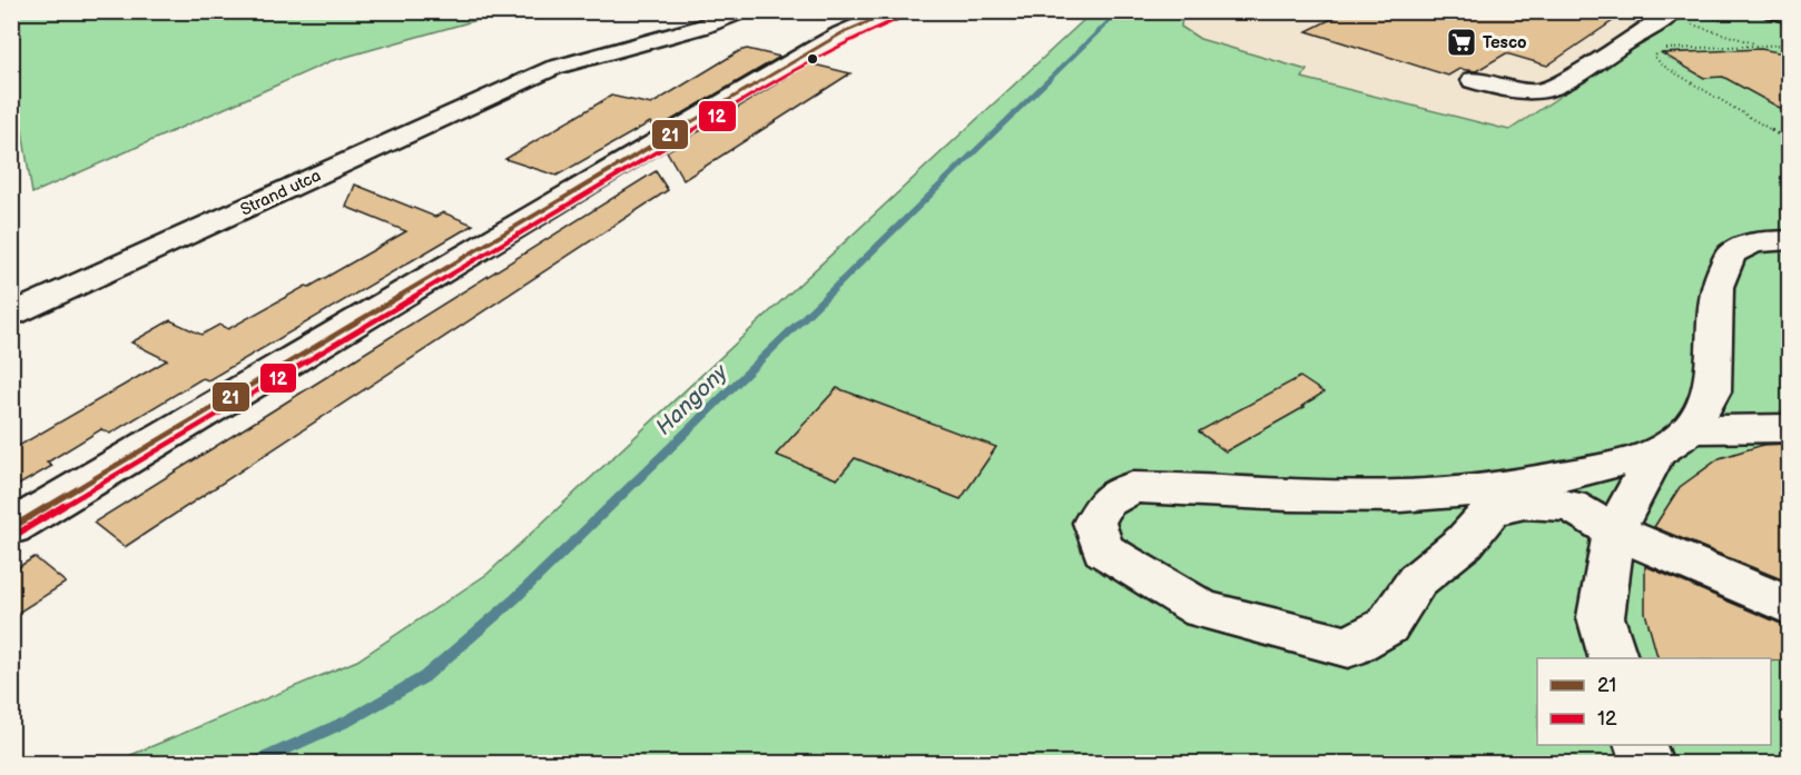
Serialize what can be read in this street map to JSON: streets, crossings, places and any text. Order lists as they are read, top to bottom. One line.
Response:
{"streets":{"street":["Strand utca"]},"water":["Hangony"],"places":{"supermarket":["Tesco"]},"lines":["transit line 21","transit line 12"],"legend":["21","12"]}
